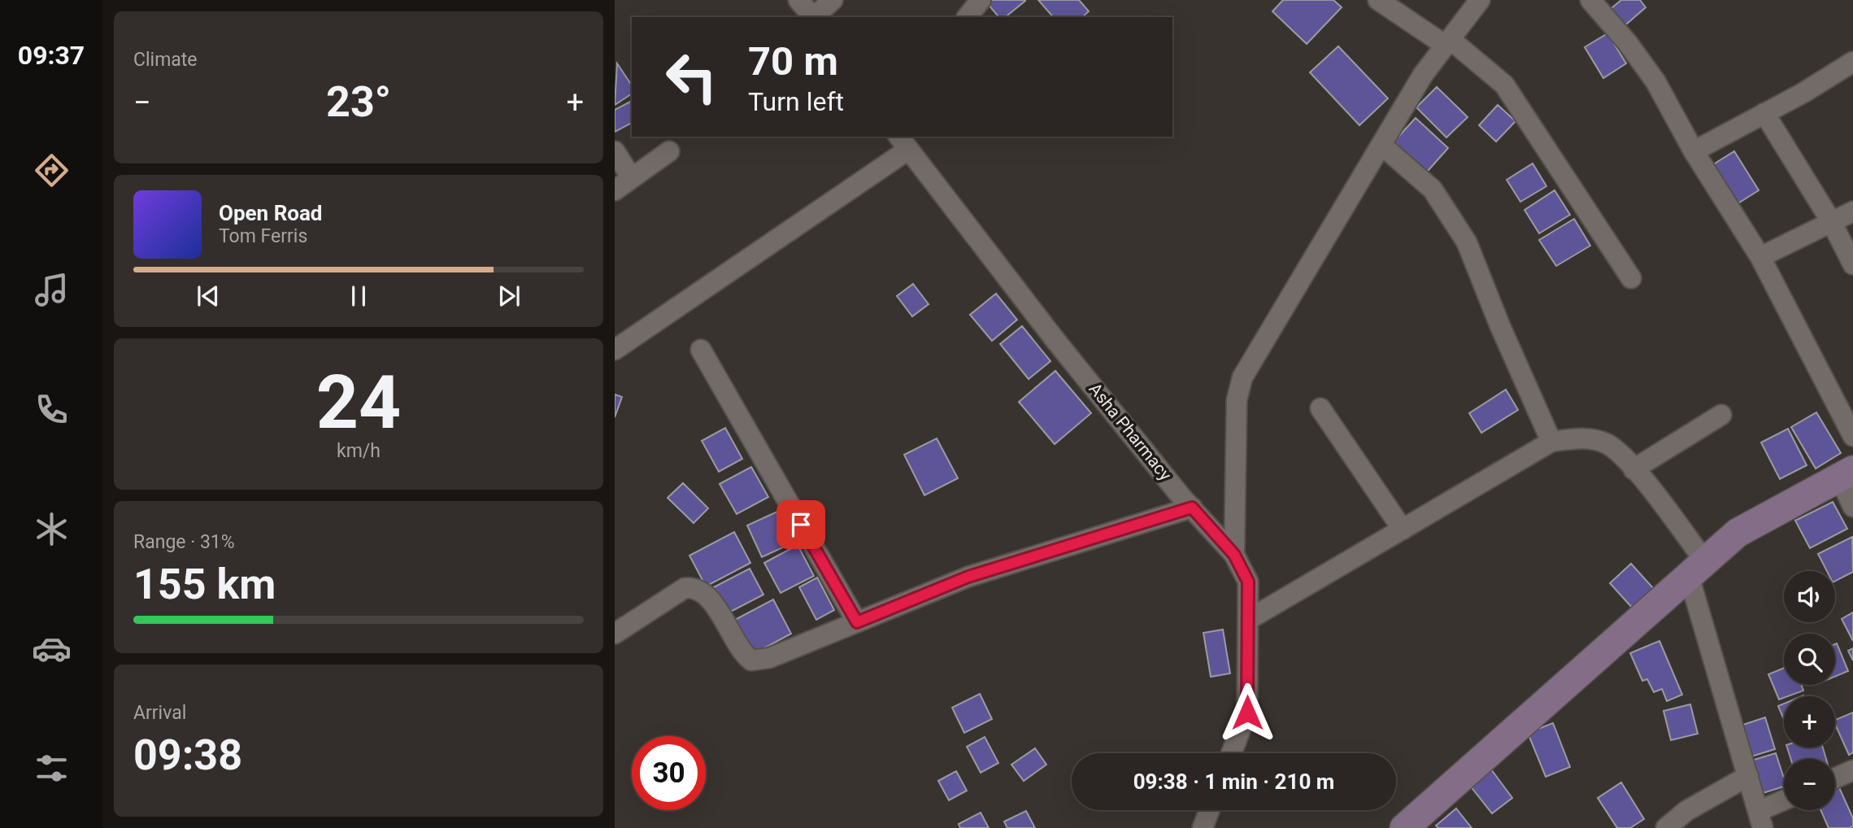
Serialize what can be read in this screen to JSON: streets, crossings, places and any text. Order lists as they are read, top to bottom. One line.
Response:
{"streets":{"street":["Asha Pharmacy"]},"page":{"tabs":"09:37","tile":["Climate",["24","km/h"],["Range · 31%","155 km"],["Arrival","09:38"]],"turn":["70 m","Turn left"],"heat":["−","23°","+"],"song":["Open Road","Tom Ferris"],"map_buttons":["+","−"],"limit":"30","trip":"09:38 · 1 min · 210 m"}}
